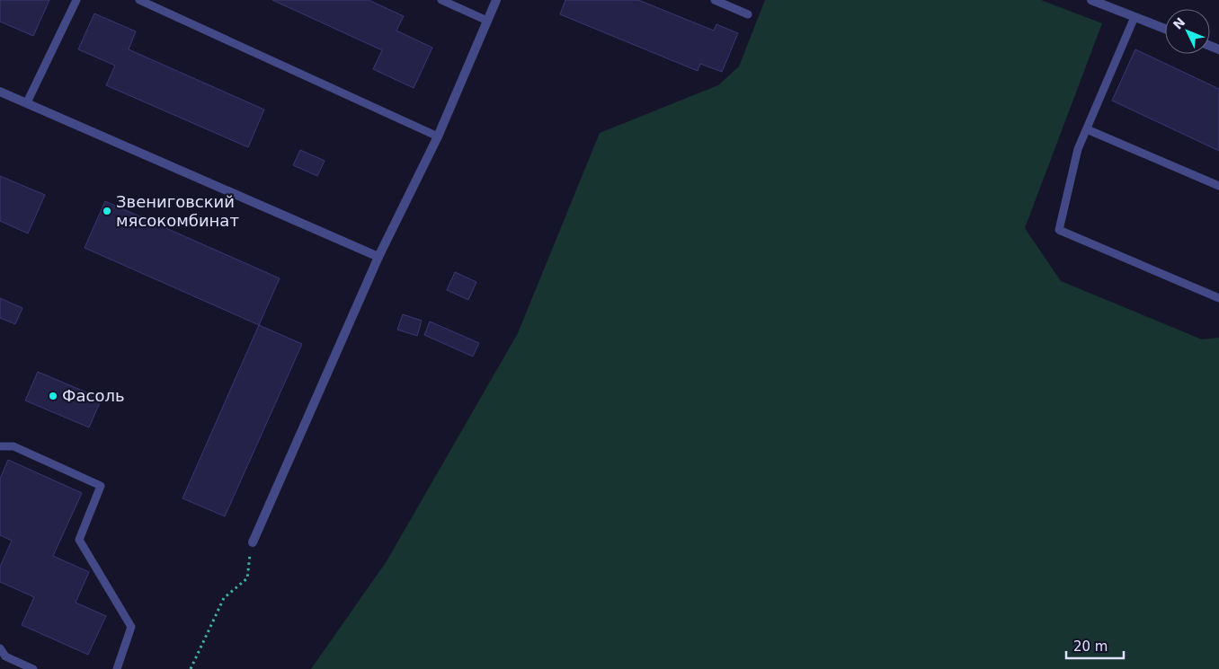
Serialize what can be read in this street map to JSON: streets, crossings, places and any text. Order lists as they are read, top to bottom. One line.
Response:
{"places":["Звениговский мясокомбинат","Фасоль"],"scale_bar":"20 m","north":"top left"}
